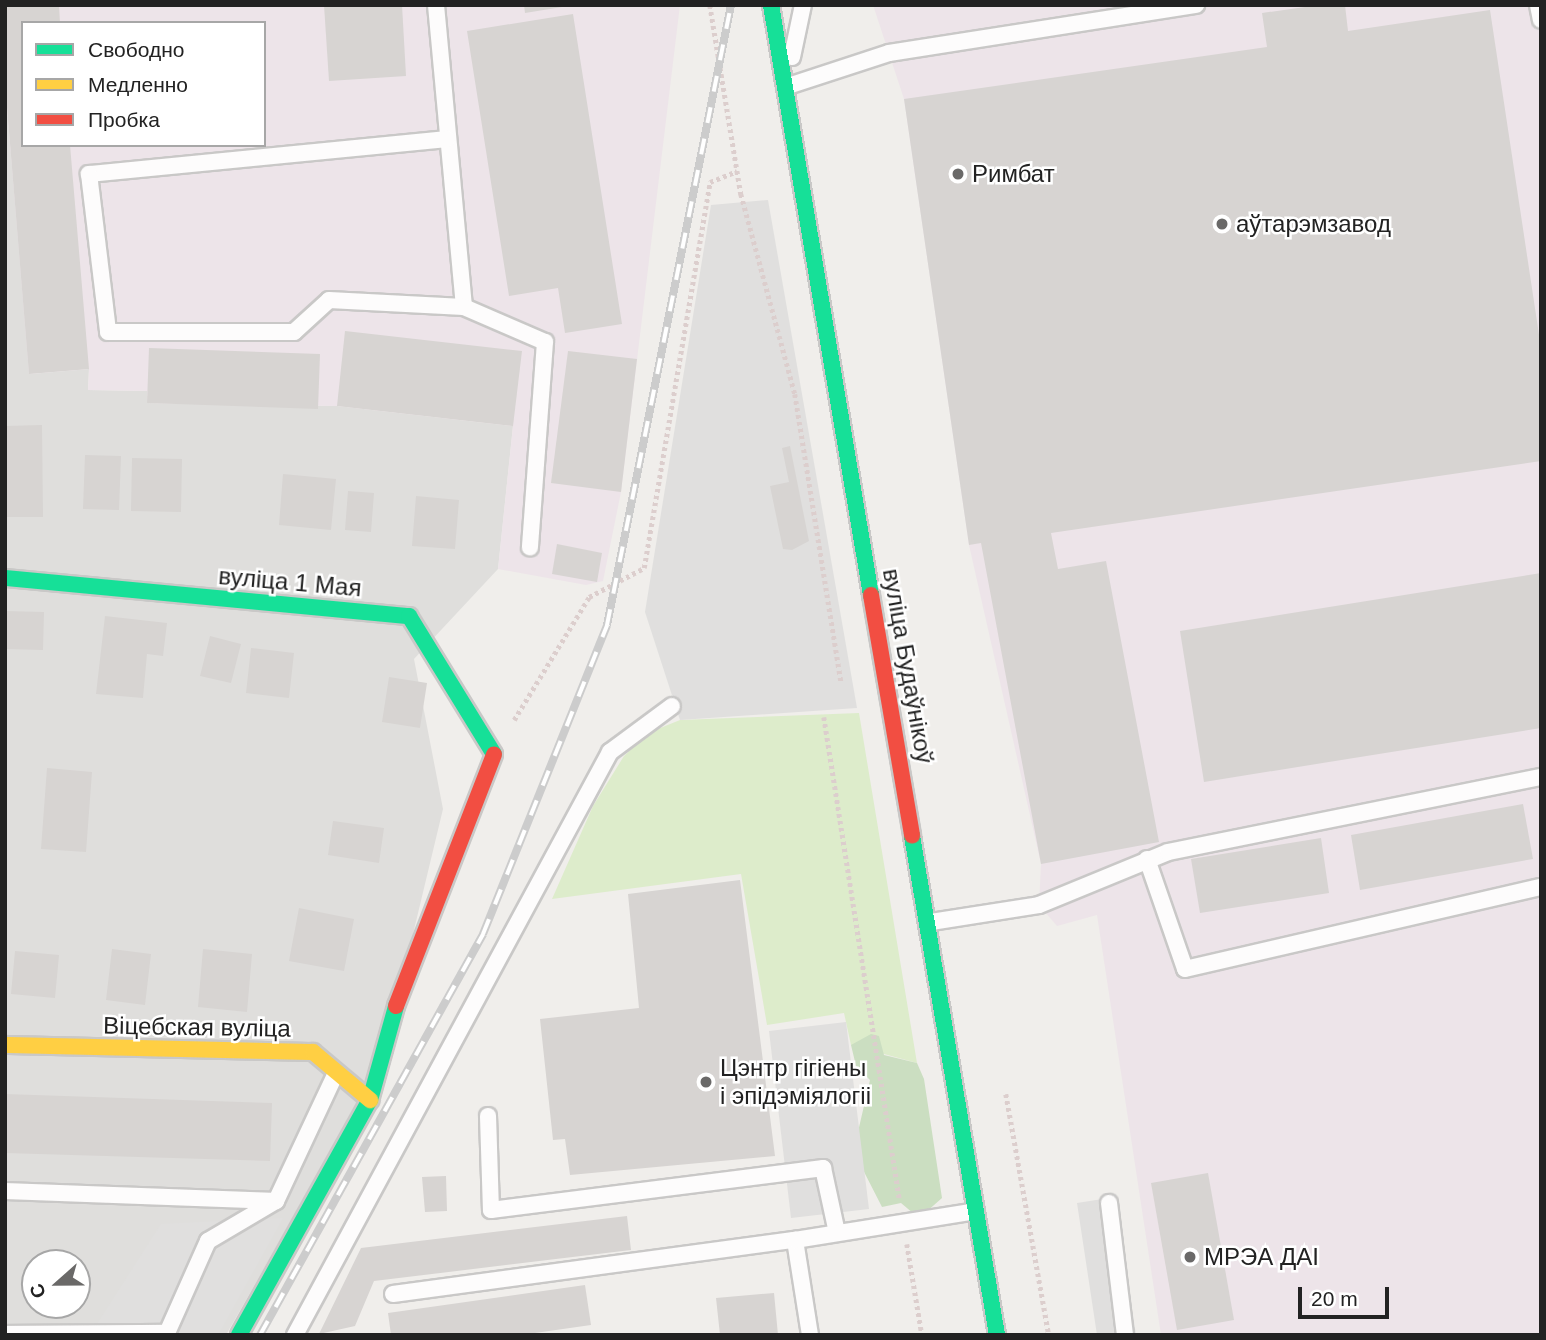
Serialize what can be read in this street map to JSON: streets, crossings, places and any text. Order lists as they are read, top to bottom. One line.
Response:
{"streets":{"street":["вуліца 1 Мая","вуліца Будаўнікоў","Віцебская вуліца"]},"places":["Римбат","аўтарэмзавод","Цэнтр гігіены і эпідэміялогіі","МРЭА ДАІ"],"legend":["Свободно","Медленно","Пробка"],"scale_bar":"20 m","north":"left"}
